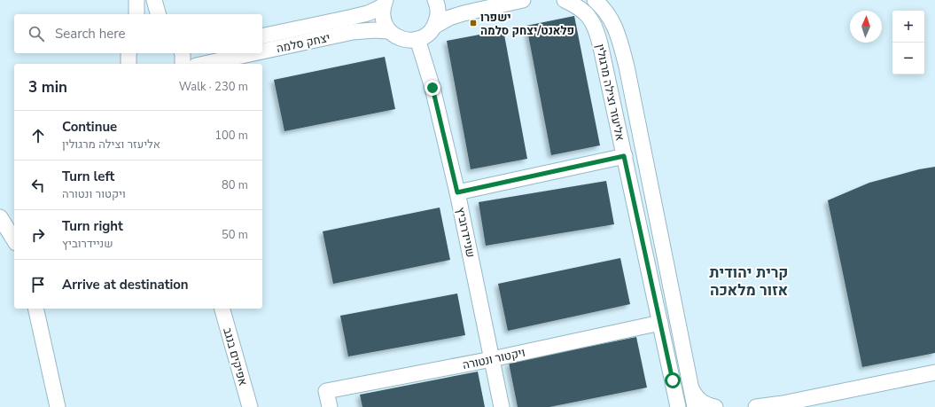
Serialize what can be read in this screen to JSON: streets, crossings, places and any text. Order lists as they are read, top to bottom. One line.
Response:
{"streets":{"street":["יצחק סלמה","אליעזר וצילה מרגולין","שניידרוביץ","אפיקים בנגב","ויקטור ונטורה"]},"crossings":[["אליעזר וצילה מרגולין","ויקטור ונטורה"],["שניידרוביץ","ויקטור ונטורה"]],"districts":["קרית יהודית אזור מלאכה"],"places":{"transit":["ישפרו פלאנט/יצחק סלמה"]},"north":"top","page":{"map_buttons":["+","−"],"search":"Search here","heading":["3 min","Walk · 230 m"],"list":[["Continue","אליעזר וצילה מרגולין","100 m"],["Turn left","ויקטור ונטורה","80 m"],["Turn right","שניידרוביץ","50 m"],"Arrive at destination"]}}
